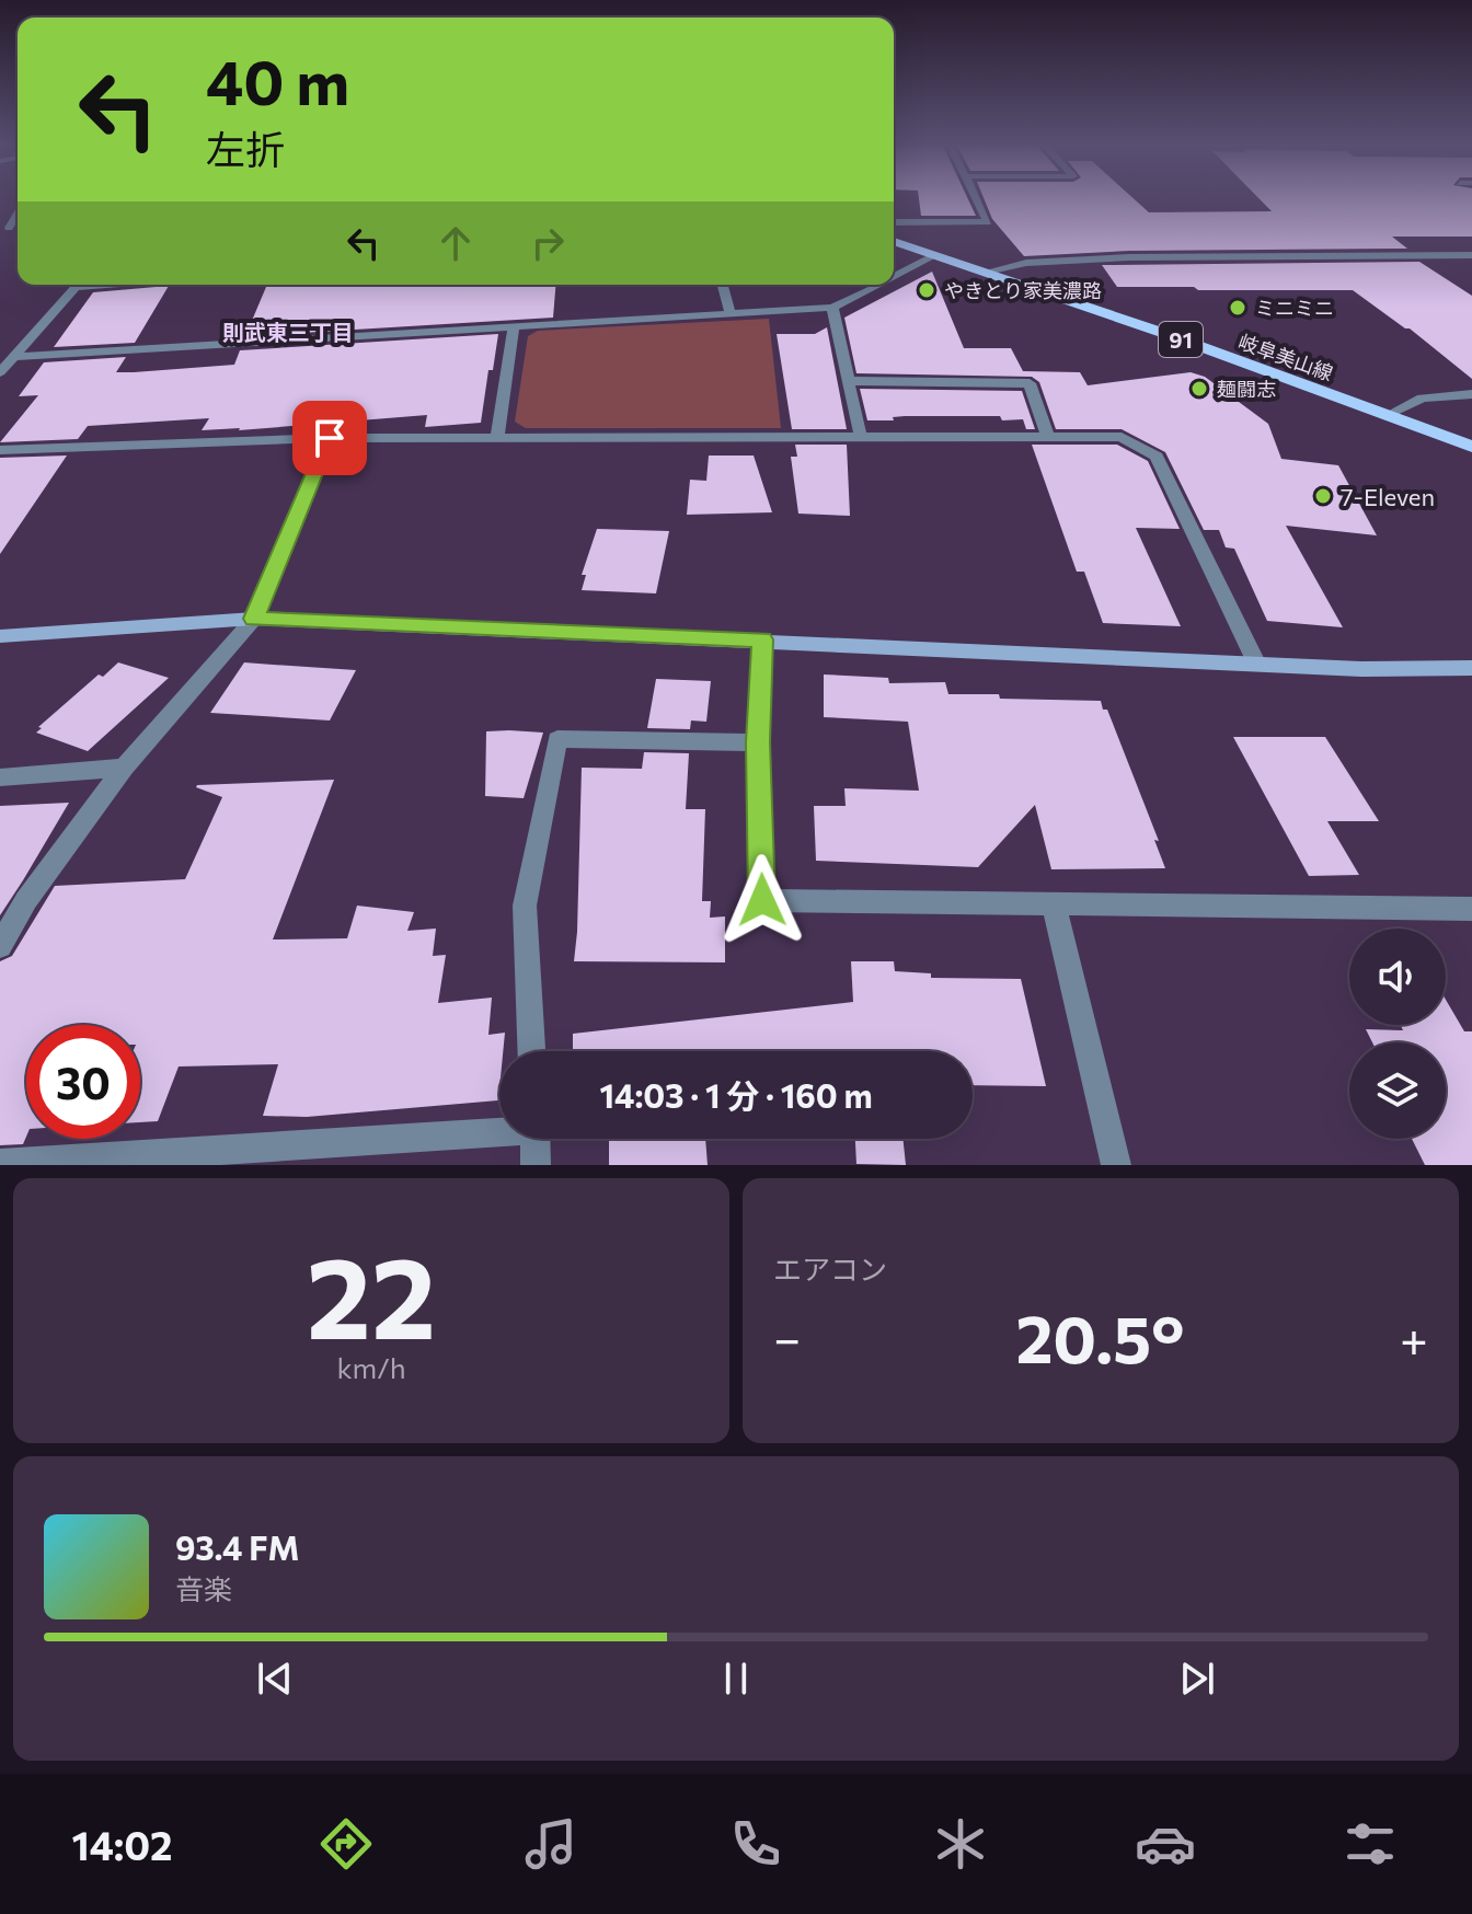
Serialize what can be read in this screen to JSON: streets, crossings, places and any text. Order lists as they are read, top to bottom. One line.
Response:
{"streets":{"main road":["91","岐阜美山線"]},"districts":["則武東三丁目"],"places":["やきとり家美濃路","ミニミニ","麺闘志","7-Eleven"],"page":{"turn":["40 m","左折"],"limit":"30","trip":"14:03 · 1 分 · 160 m","tile":[["22","km/h"],"エアコン"],"heat":["−","20.5°","+"],"song":["93.4 FM","音楽"],"tabs":"14:02"}}
